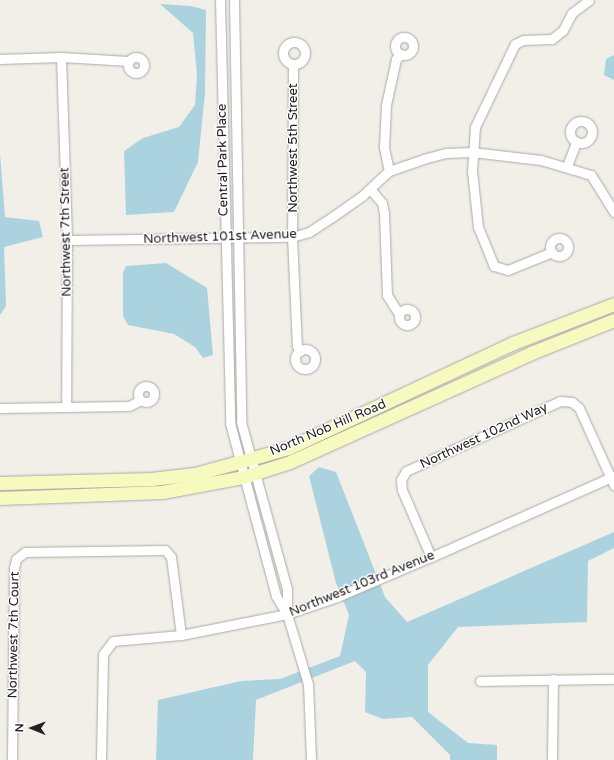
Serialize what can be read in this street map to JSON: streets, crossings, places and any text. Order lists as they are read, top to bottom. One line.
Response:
{"streets":{"main road":["North Nob Hill Road"],"street":["Northwest 5th Street","Central Park Place","Northwest 7th Street","Northwest 101st Avenue","Northwest 102nd Way","Northwest 103rd Avenue","Northwest 7th Court"]},"crossings":[["Northwest 5th Street","Northwest 101st Avenue"],["Central Park Place","Northwest 101st Avenue"],["Central Park Place","North Nob Hill Road"],["Northwest 7th Street","Northwest 101st Avenue"],["Northwest 102nd Way","Northwest 103rd Avenue"],["Northwest 103rd Avenue","Northwest 7th Court"]],"north":"left"}
